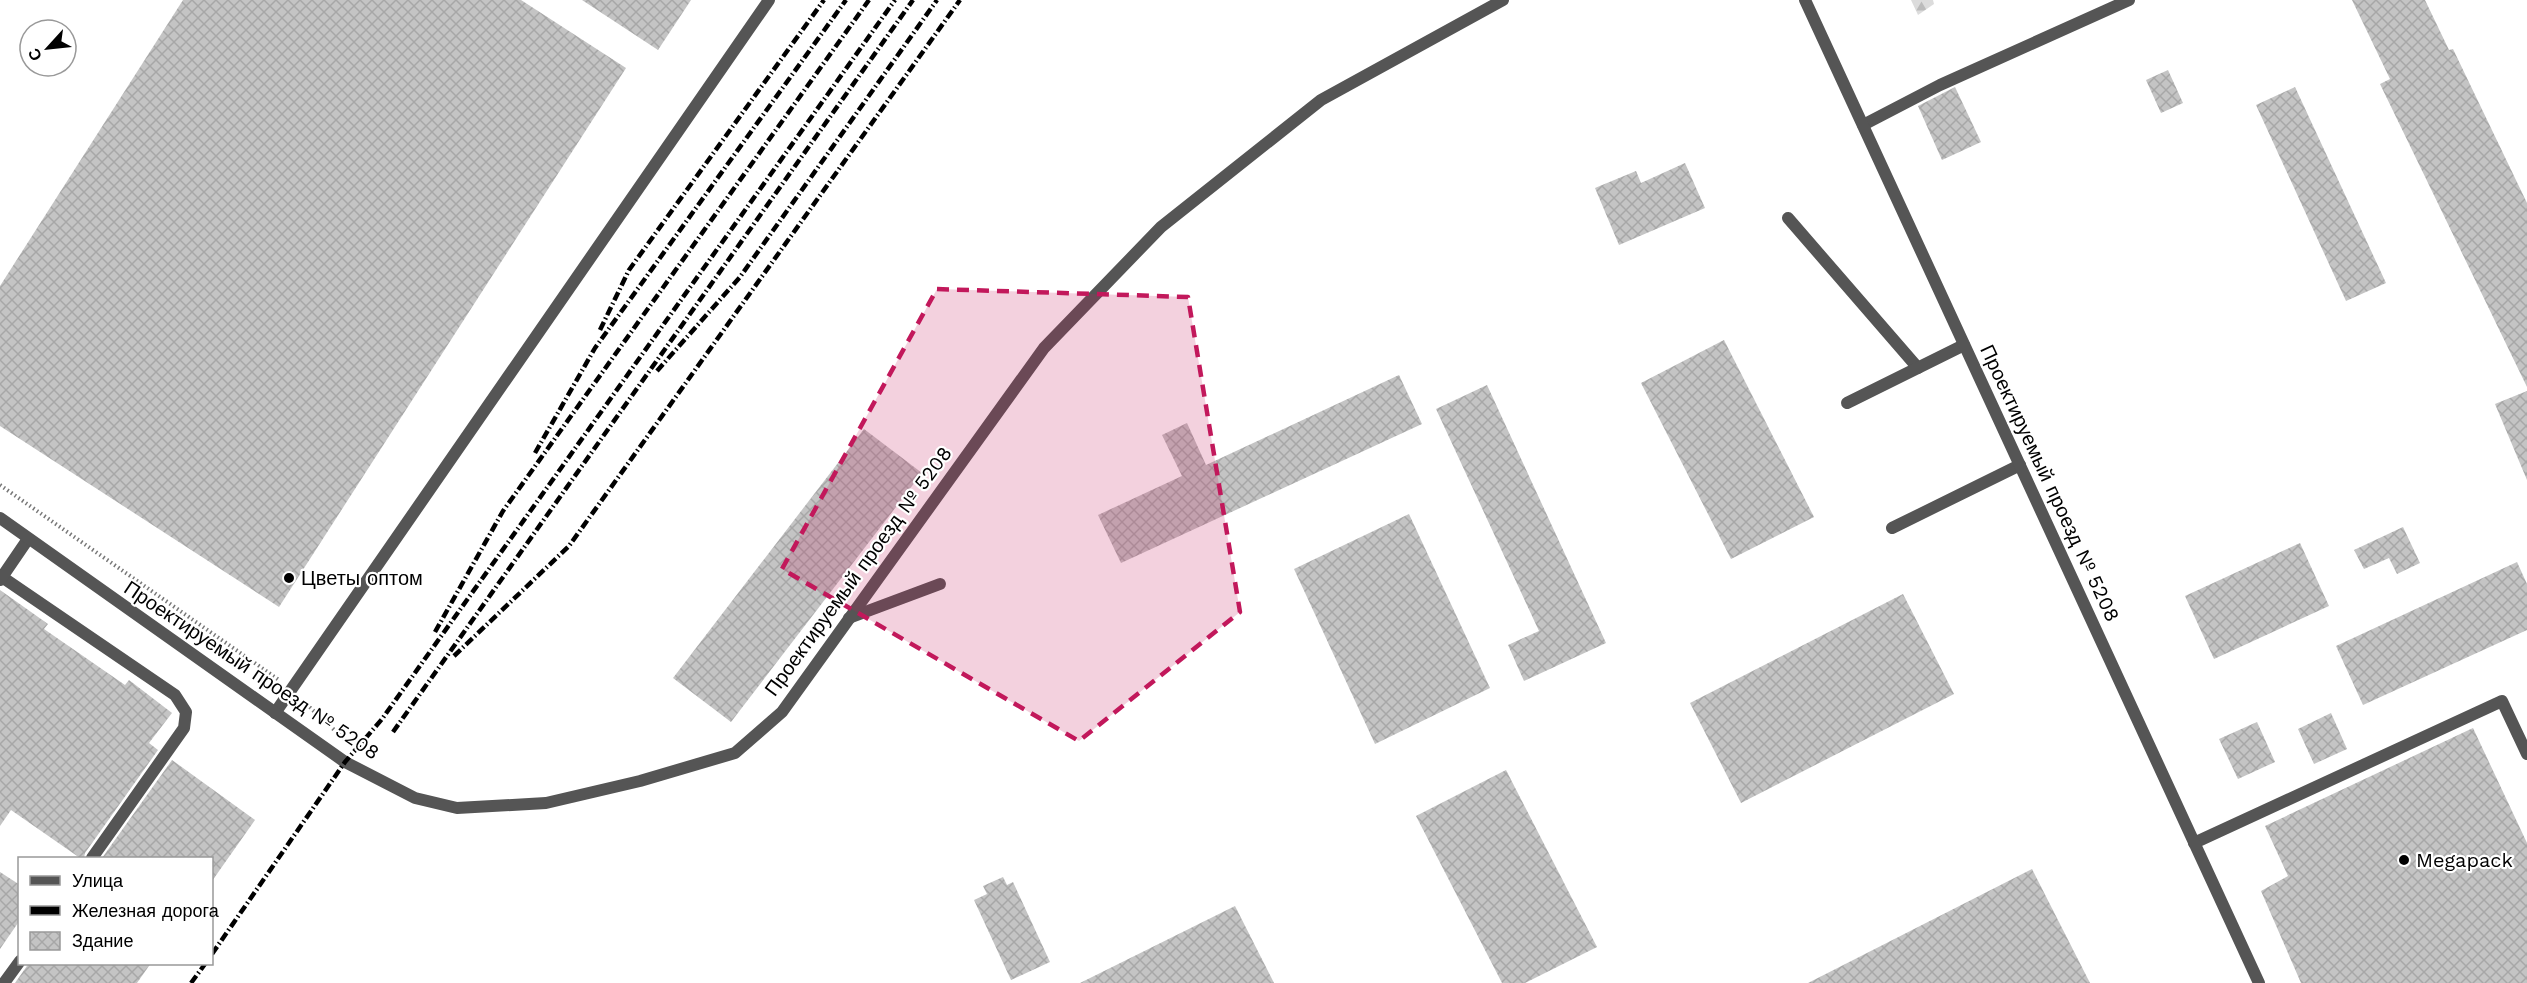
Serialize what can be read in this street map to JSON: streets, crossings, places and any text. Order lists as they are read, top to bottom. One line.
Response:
{"streets":{"street":["Проектируемый проезд № 5208"]},"places":["Цветы оптом","Megapack"],"legend":["Улица","Железная дорога","Здание"],"north":"bottom left"}
